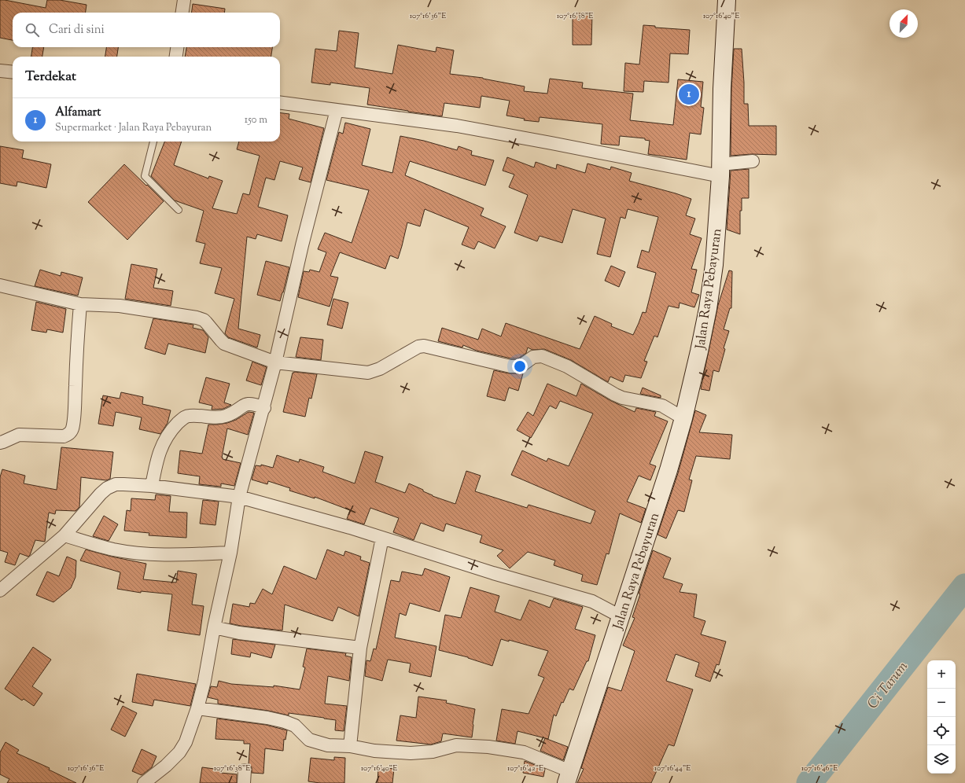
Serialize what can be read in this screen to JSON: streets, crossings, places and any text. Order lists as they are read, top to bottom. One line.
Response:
{"streets":{"main road":["Jalan Raya Pebayuran"]},"water":["Ci Tarum"],"north":"top right","page":{"search":"Cari di sini","heading":"Terdekat","pins":"1","list":[{"mark":"1","name":"Alfamart","note":"Supermarket · Jalan Raya Pebayuran","value":"150 m"}],"map_buttons":["+","−"]},"coordinates":["107°16'36\"E","107°16'38\"E","107°16'40\"E","107°16'42\"E","107°16'44\"E","107°16'46\"E"]}
